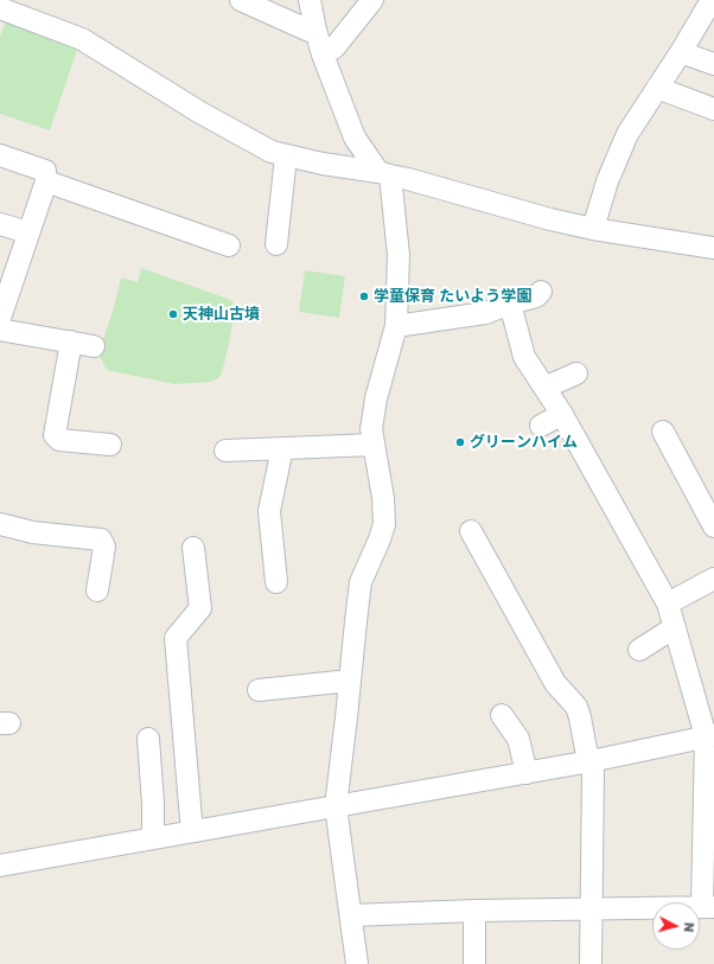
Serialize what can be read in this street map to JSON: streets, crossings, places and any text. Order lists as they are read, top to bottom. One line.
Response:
{"places":["学童保育 たいよう学園","天神山古墳","グリーンハイム"],"north":"right"}
